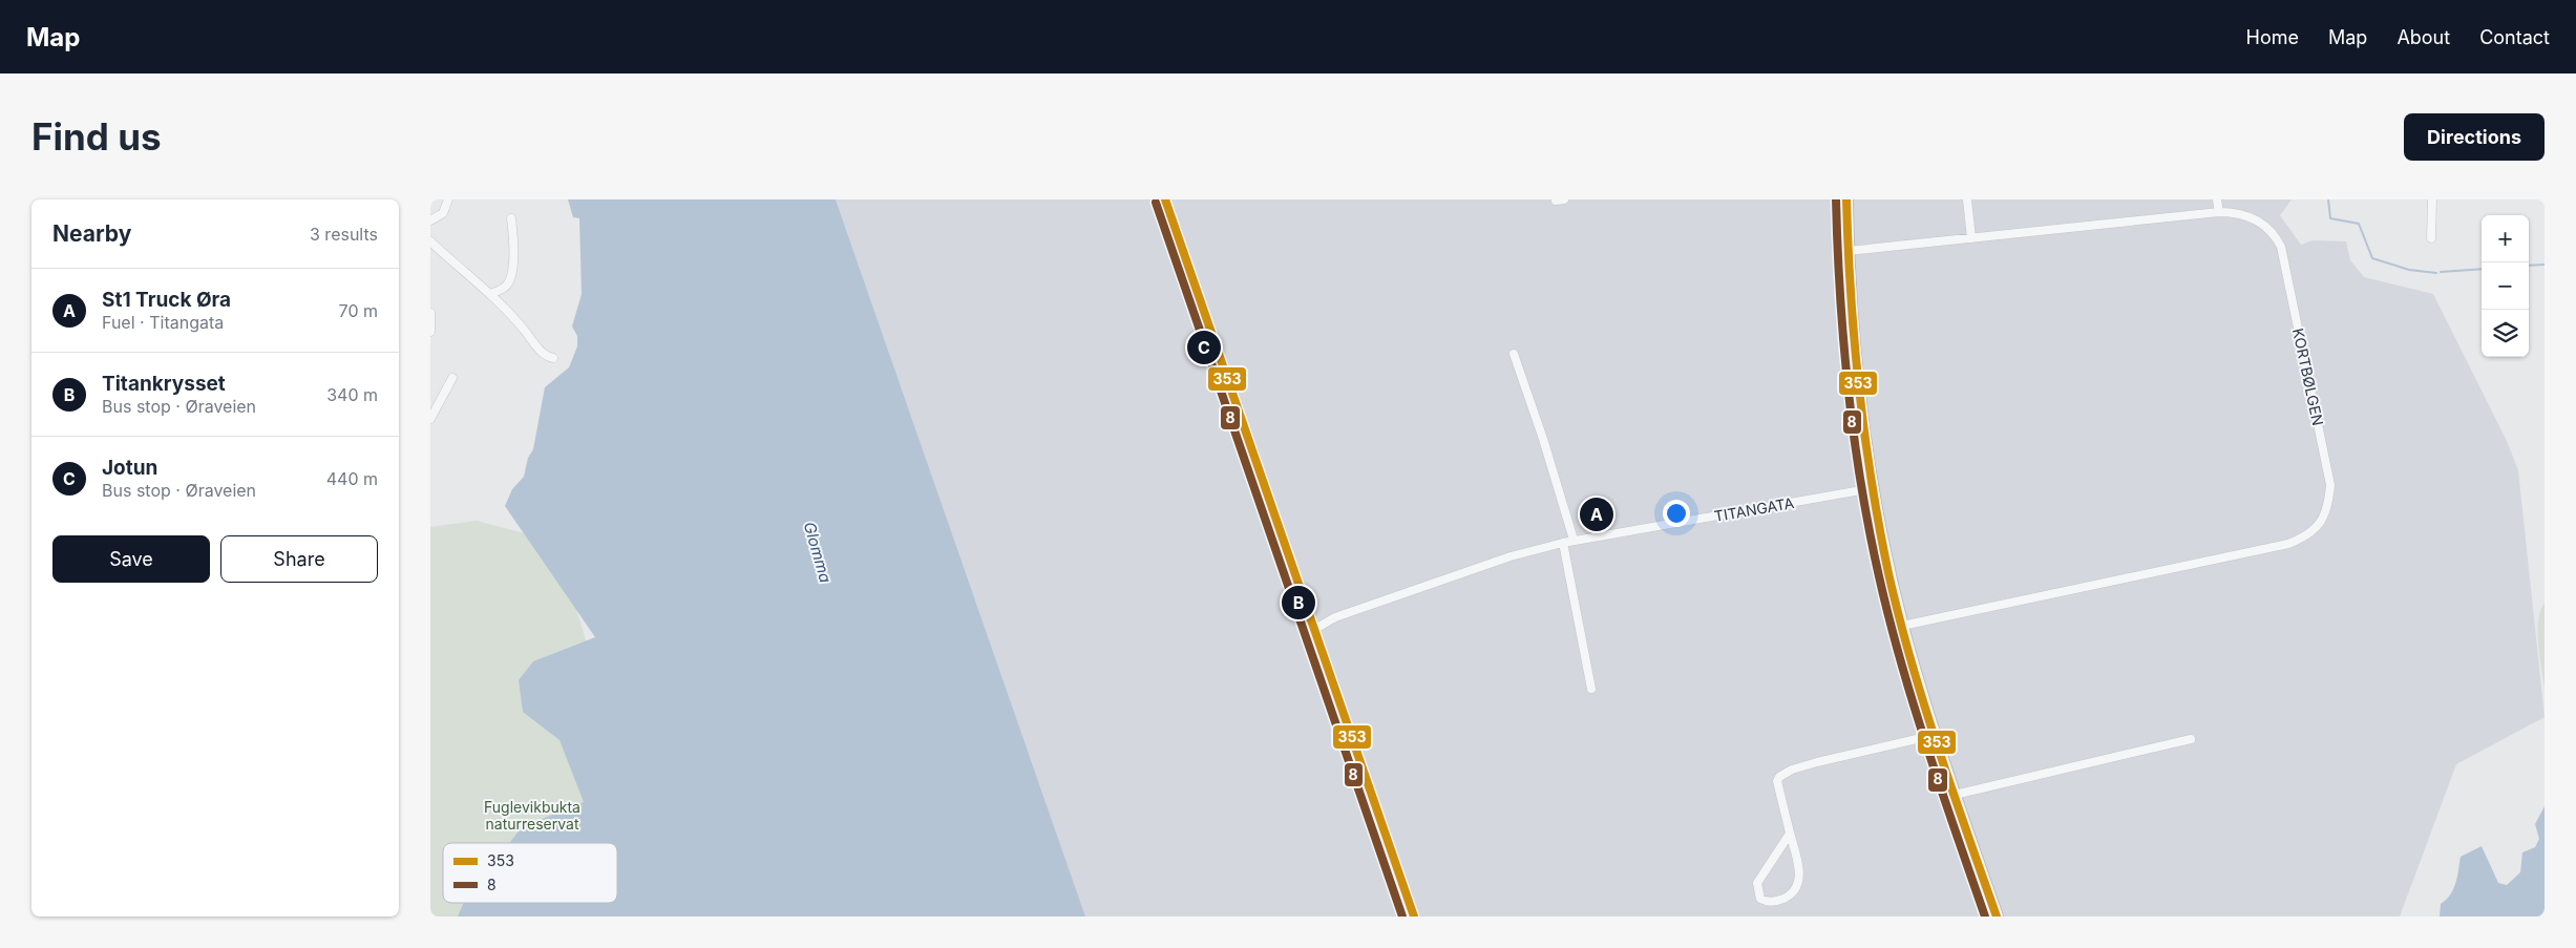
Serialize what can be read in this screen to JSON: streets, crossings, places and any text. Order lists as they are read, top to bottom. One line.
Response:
{"streets":{"street":["KORTBØLGEN","TITANGATA"]},"water":["Glomma"],"parks":["Fuglevikbukta naturreservat"],"lines":["transit line 353","transit line 8"],"legend":["353","8"],"page":{"header":"Map","nav":["Home","Map","About","Contact"],"buttons":["Directions",["Save","Share"]],"title":"Find us","heading":["Nearby","3 results"],"map_buttons":["+","−"],"list":[{"mark":"A","name":"St1 Truck Øra","note":"Fuel · Titangata","value":"70 m"},{"mark":"B","name":"Titankrysset","note":"Bus stop · Øraveien","value":"340 m"},{"mark":"C","name":"Jotun","note":"Bus stop · Øraveien","value":"440 m"}],"pins":["C","A","B"]}}
